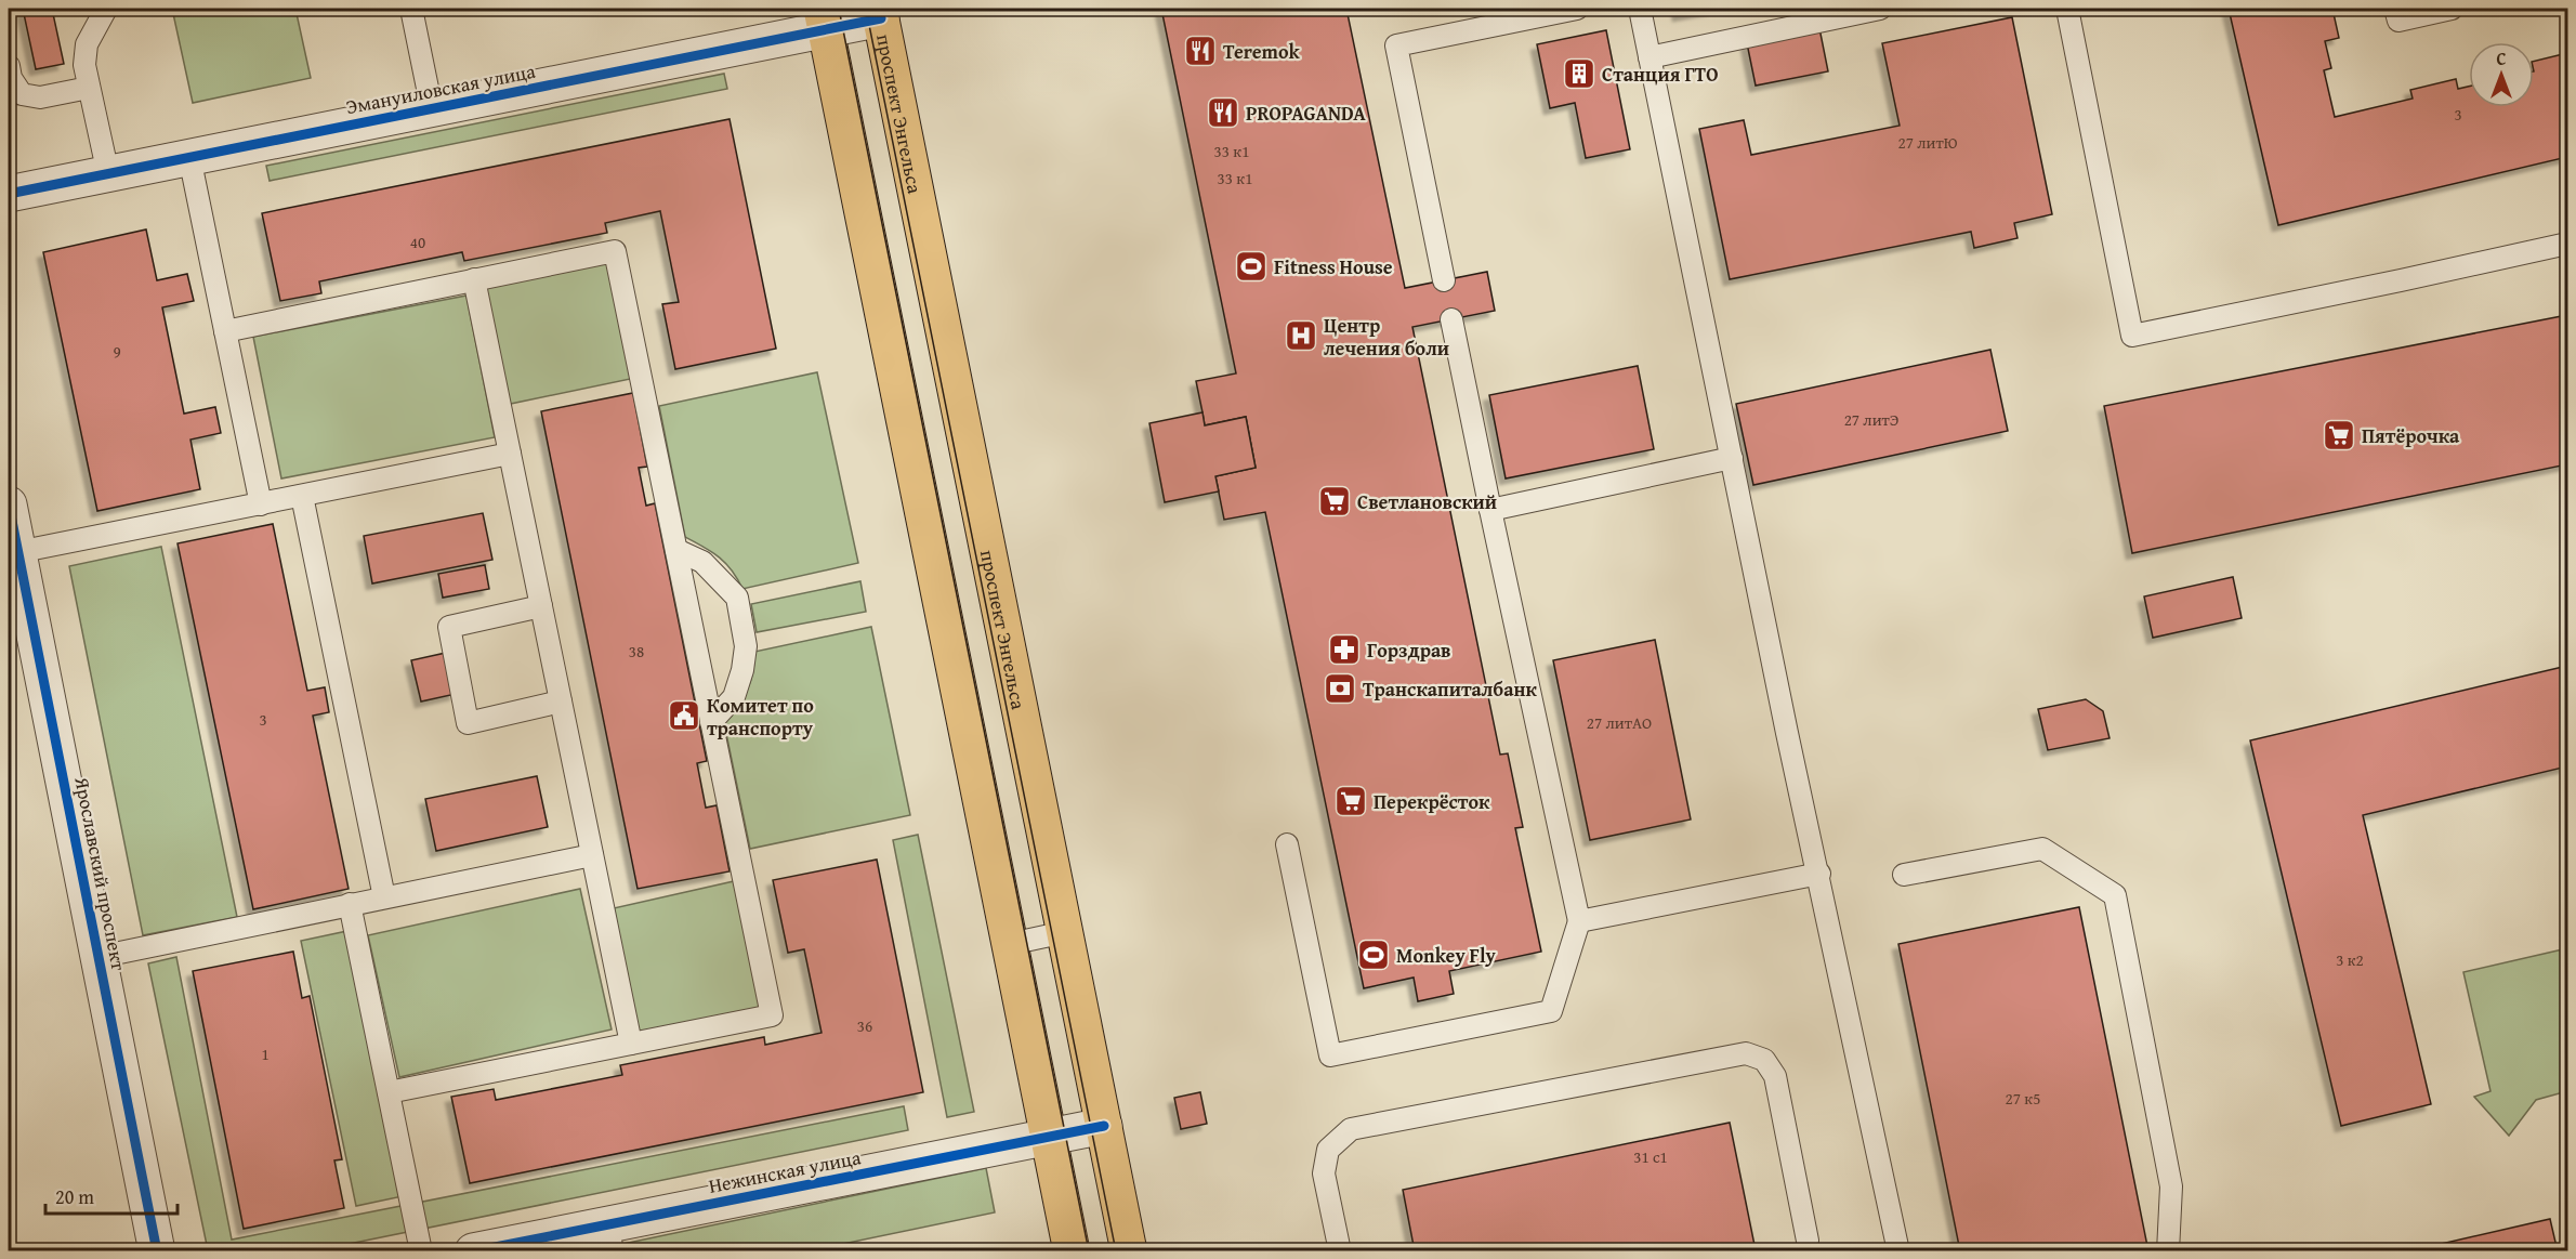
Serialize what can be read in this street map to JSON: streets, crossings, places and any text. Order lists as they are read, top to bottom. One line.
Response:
{"streets":{"main road":["проспект Энгельса"],"street":["Эмануиловская улица","Ярославский проспект","Нежинская улица"]},"crossings":[["Эмануиловская улица","проспект Энгельса"],["проспект Энгельса","Нежинская улица"]],"places":{"restaurant":["Teremok","PROPAGANDA"],"building":["Станция ГТО"],"sports":["Fitness House","Monkey Fly"],"hospital":["Центр лечения боли"],"supermarket":["Пятёрочка","Светлановский","Перекрёсток"],"pharmacy":["Горздрав"],"bank":["Транскапиталбанк"],"public building":["Комитет по транспорту"]},"house_numbers":["3","27 литЮ","33 к1","33 к1","40","9","27 литЭ","38","3","27 литАО","3 к2","36","1","27 к5","31 с1"],"scale_bar":"20 m","north":"top"}
